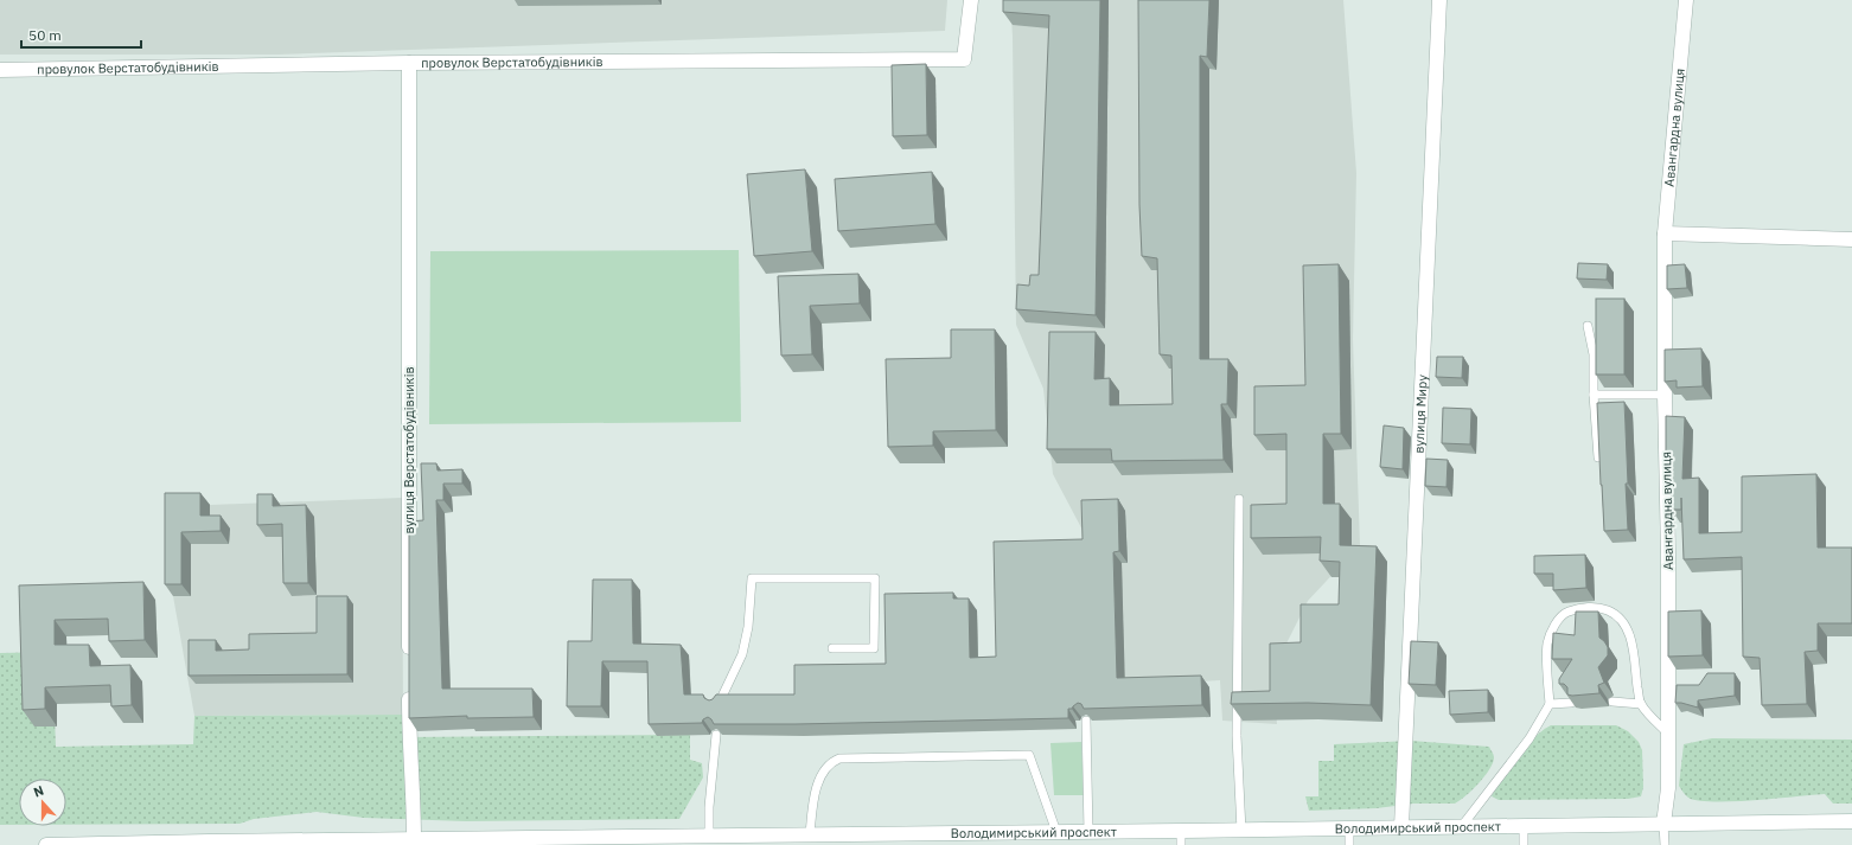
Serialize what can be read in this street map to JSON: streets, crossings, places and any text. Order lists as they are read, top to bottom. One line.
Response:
{"streets":{"street":["провулок Верстатобудівників","Авангардна вулиця","вулиця Миру","вулиця Верстатобудівників","Володимирський проспект"]},"crossings":[["провулок Верстатобудівників","вулиця Верстатобудівників"],["Авангардна вулиця","Володимирський проспект"],["вулиця Миру","Володимирський проспект"]],"scale_bar":"50 m","north":"top"}
